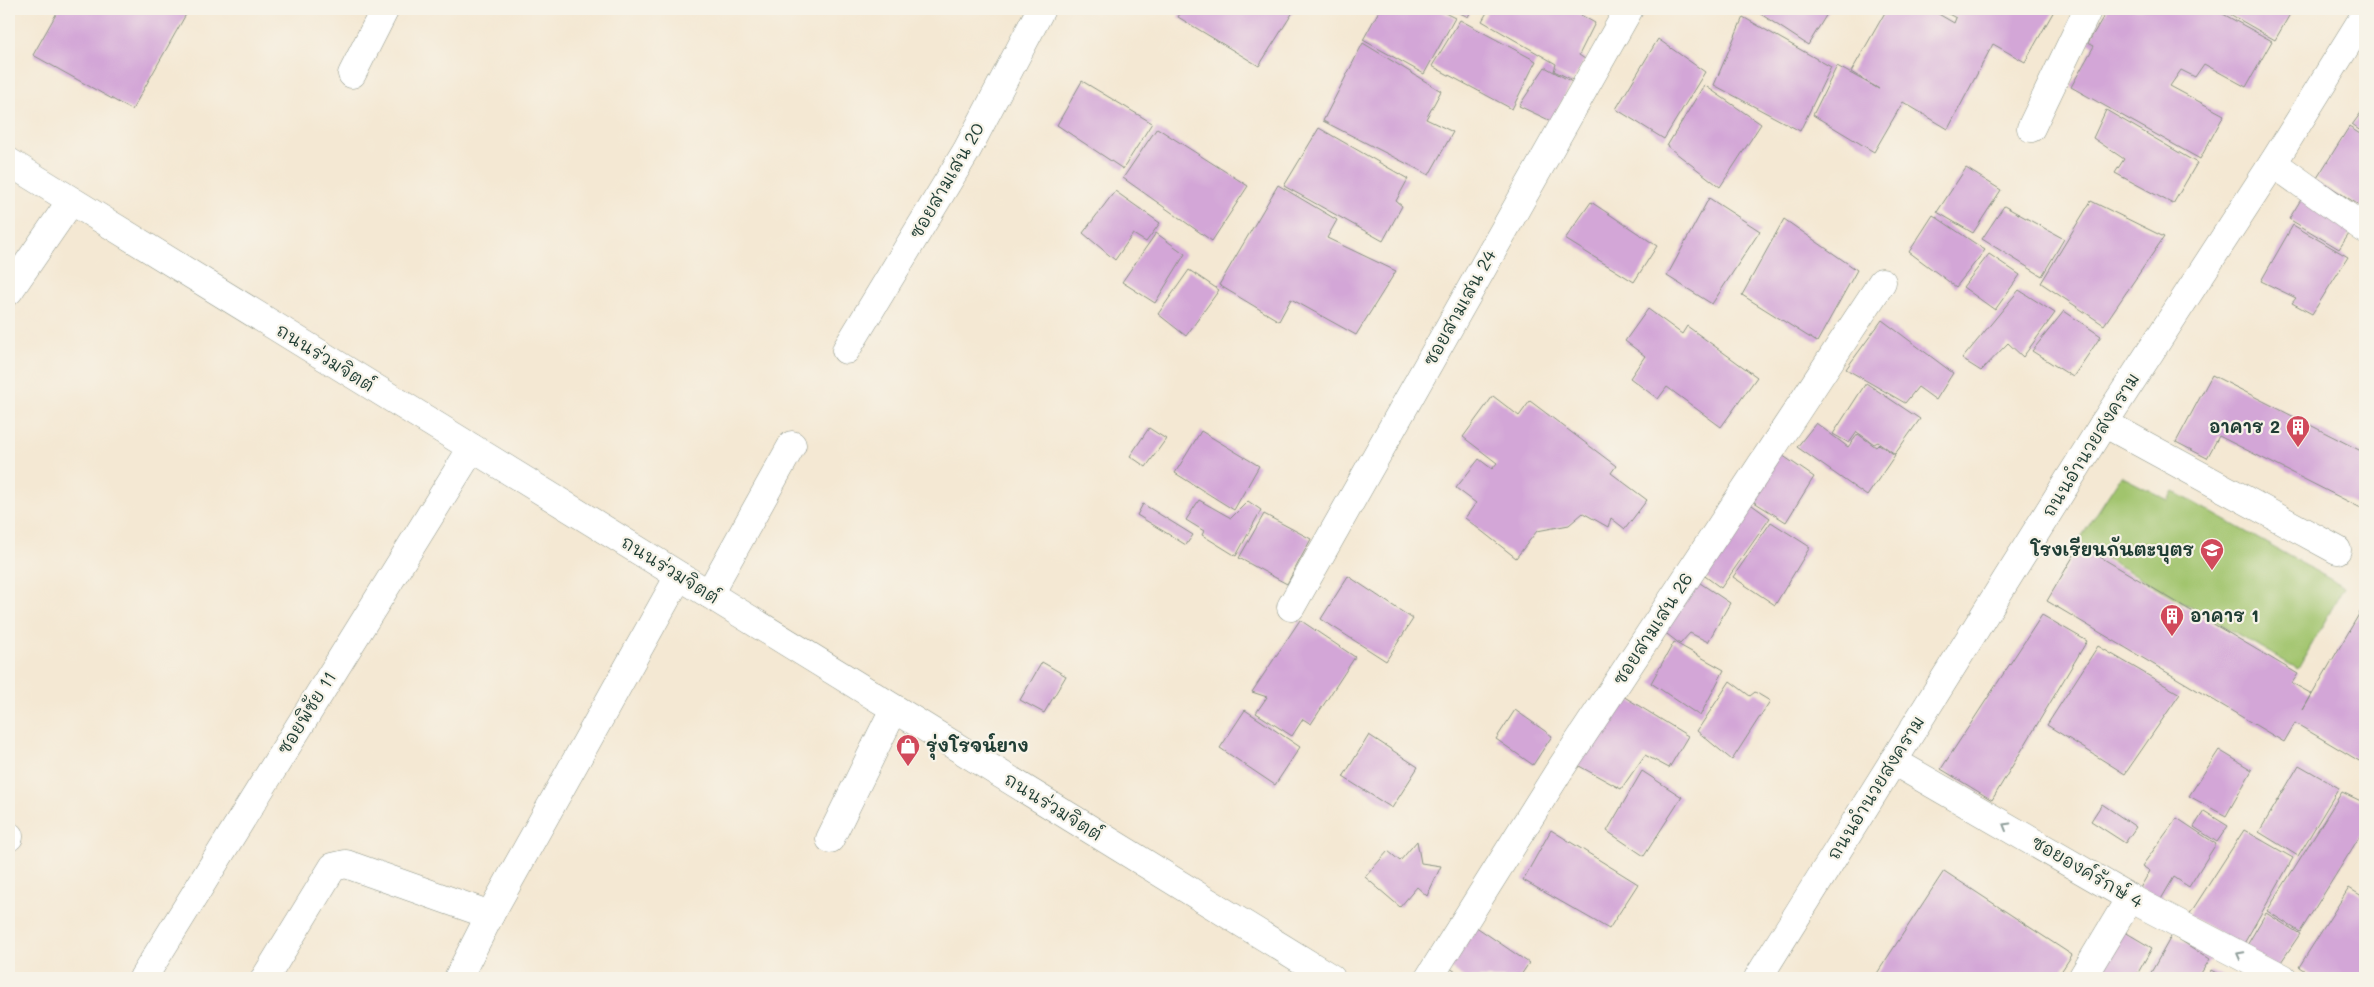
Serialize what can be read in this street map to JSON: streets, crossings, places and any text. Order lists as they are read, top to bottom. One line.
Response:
{"streets":{"street":["ซอยสามเสน 20","ซอยสามเสน 24","ถนนร่วมจิตต์","ถนนอำนวยสงคราม","ซอยสามเสน 26","ซอยพิชัย 11","ซอยองค์รักษ์ 4"]},"crossings":[["ถนนร่วมจิตต์","ซอยพิชัย 11"],["ถนนอำนวยสงคราม","ซอยองค์รักษ์ 4"]],"one_way":["ซอยองค์รักษ์ 4"],"places":{"building":["อาคาร 2","อาคาร 1"],"school or university":["โรงเรียนกันตะบุตร"],"shop":["รุ่งโรจน์ยาง"]}}
